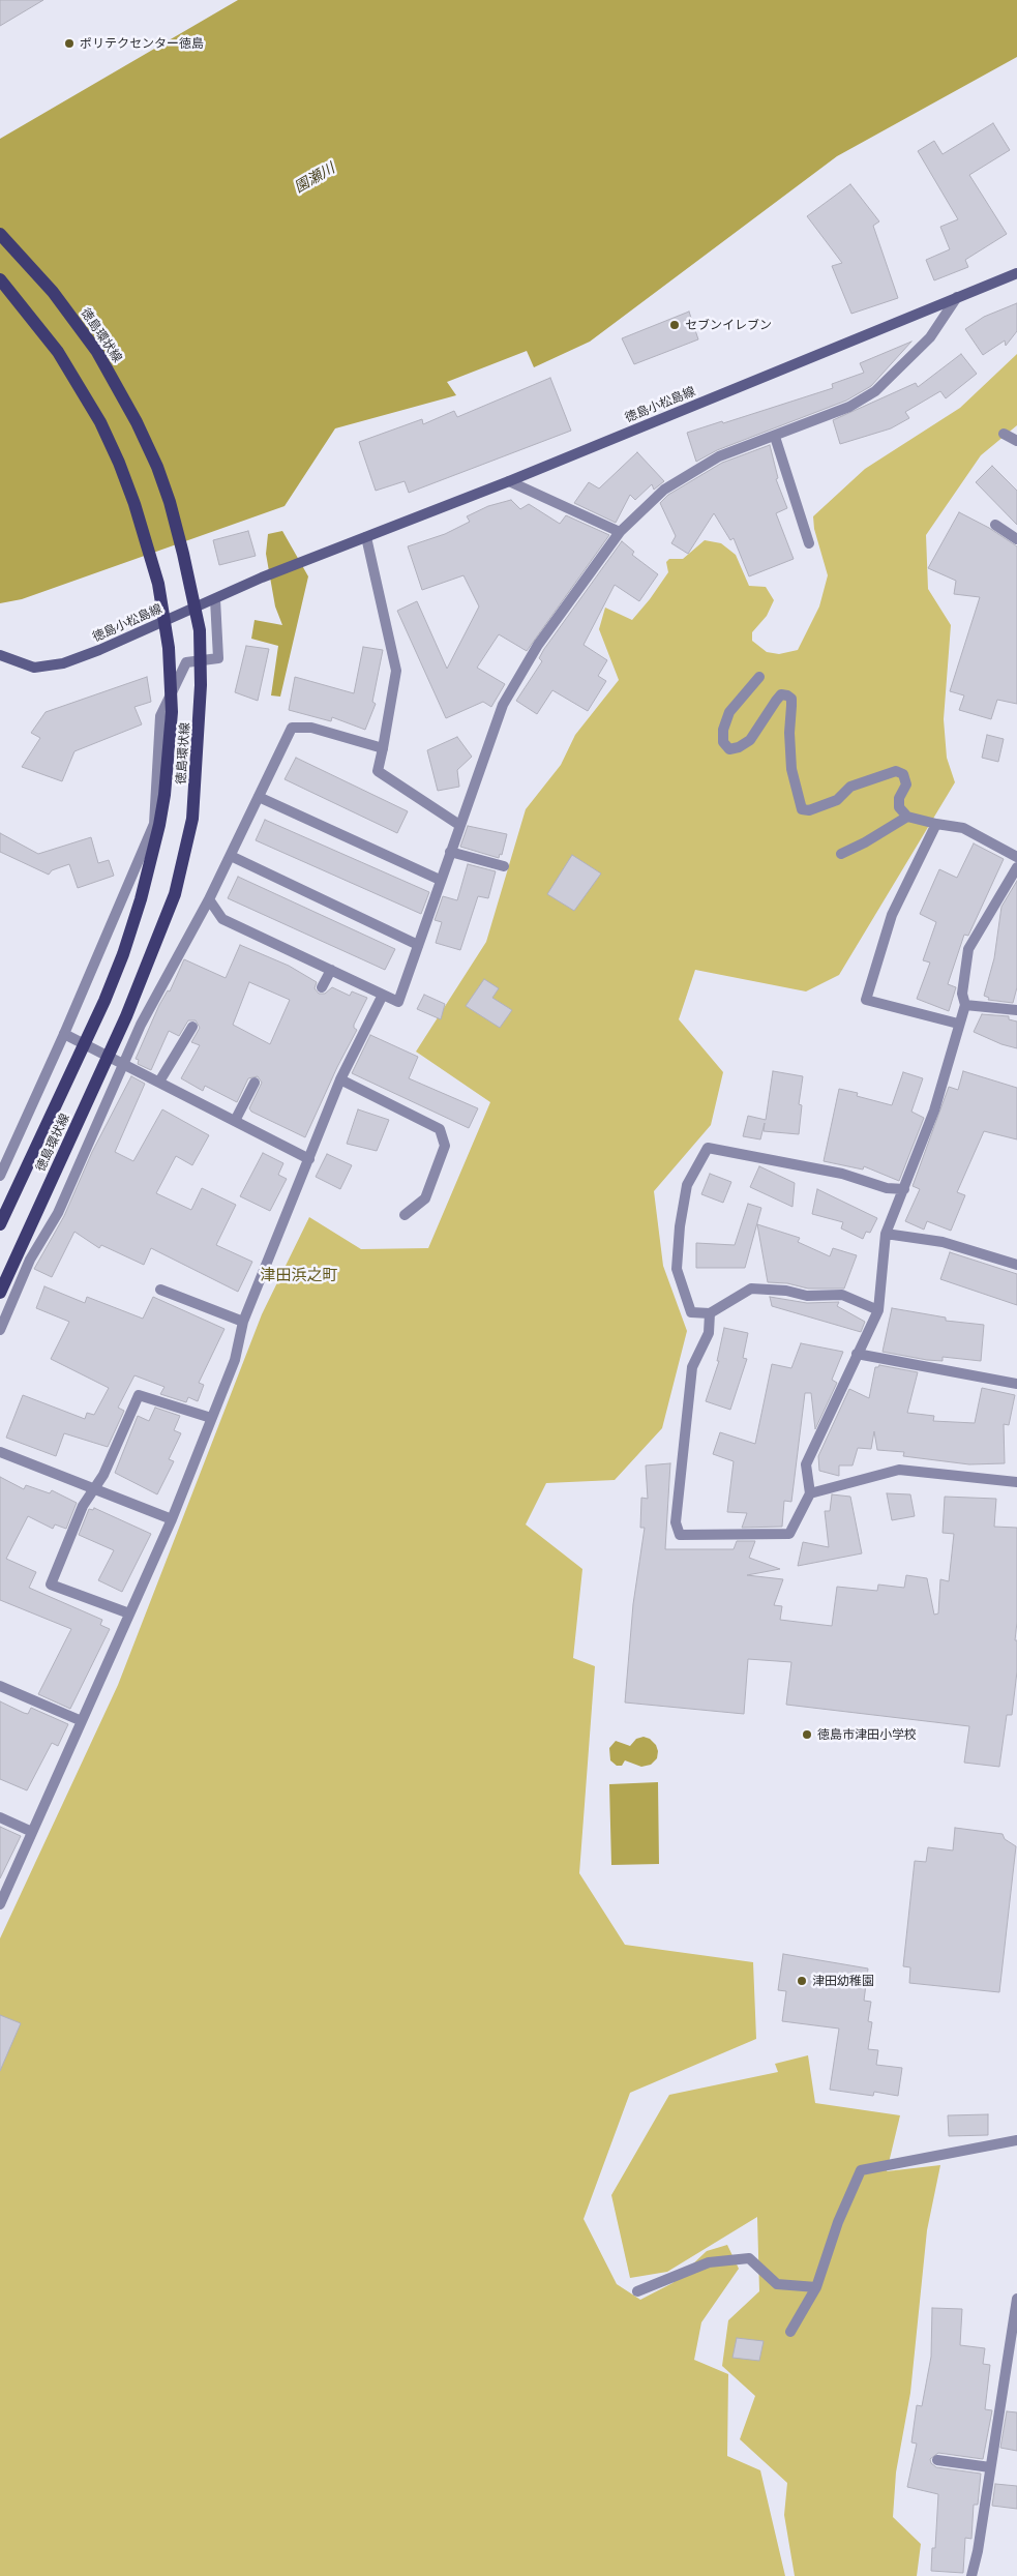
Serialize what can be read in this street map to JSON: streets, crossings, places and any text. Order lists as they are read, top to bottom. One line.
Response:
{"streets":{"main road":["徳島環状線","徳島小松島線"]},"districts":["津田浜之町"],"water":["園瀬川"],"places":["ポリテクセンター徳島","セブンイレブン","徳島市津田小学校","津田幼稚園"]}
